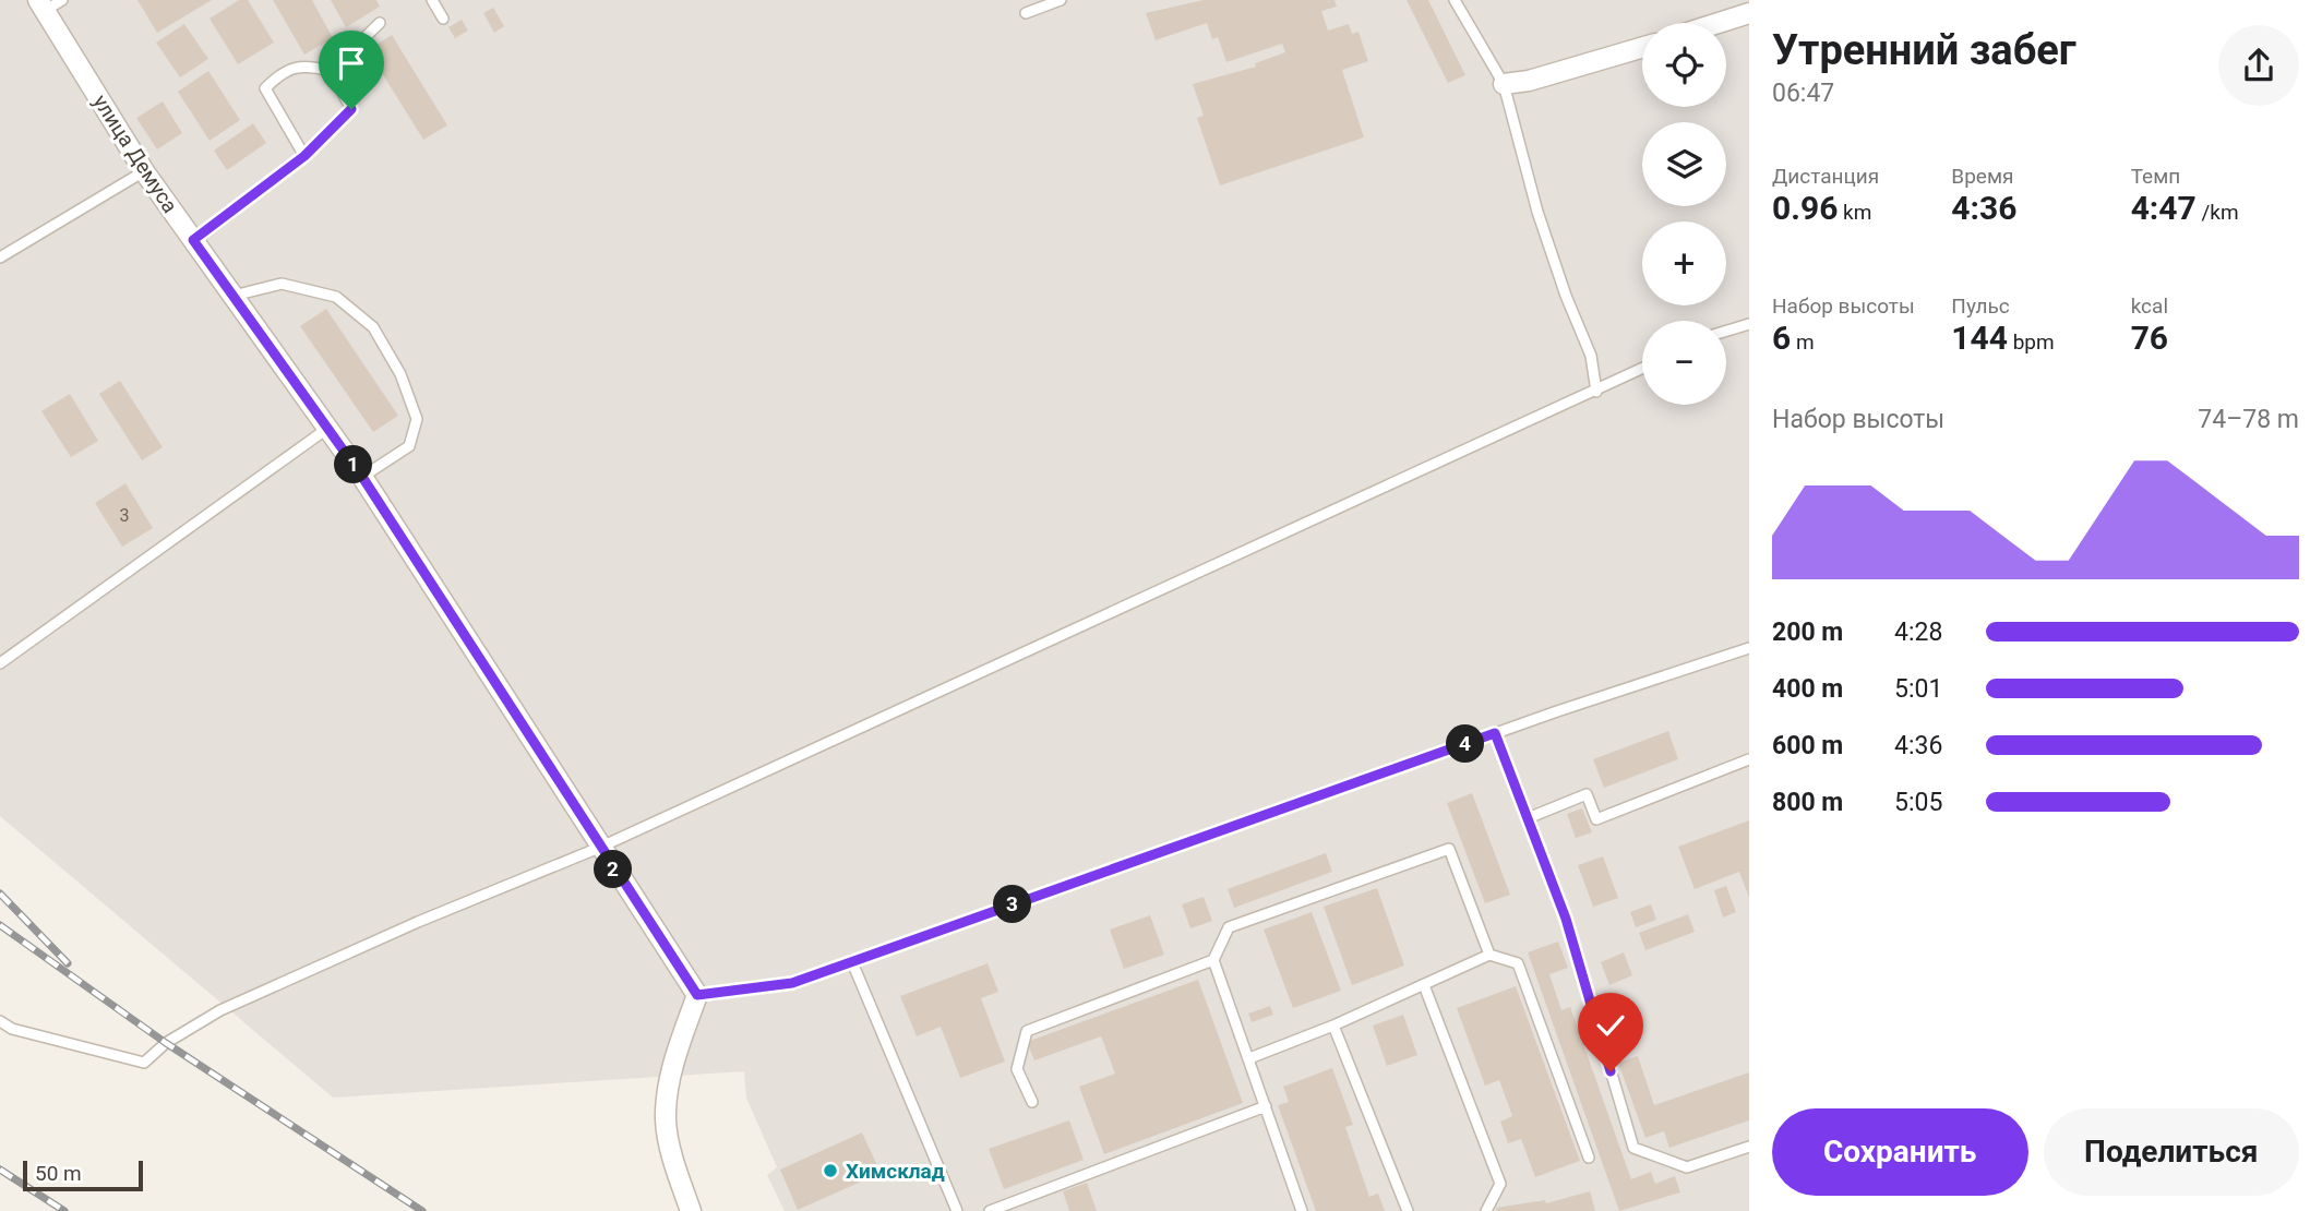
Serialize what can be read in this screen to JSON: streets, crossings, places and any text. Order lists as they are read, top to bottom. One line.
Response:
{"streets":{"street":["улица Демуса"]},"places":["Химсклад"],"house_numbers":["3"],"scale_bar":"50 m","page":{"heading":["Утренний забег","06:47"],"map_buttons":["+","−"],"stats":[["Дистанция","0.96 km"],["Время","4:36"],["Темп","4:47 /km"],["Набор высоты","6 m"],["Пульс","144 bpm"],["kcal","76"]],"chart":["Набор высоты","74–78 m"],"pins":["1","4","2","3"],"list":[{"name":"200 m","note":"4:28"},{"name":"400 m","note":"5:01"},{"name":"600 m","note":"4:36"},{"name":"800 m","note":"5:05"}],"buttons":["Сохранить","Поделиться"],"scale":"50 m"}}
